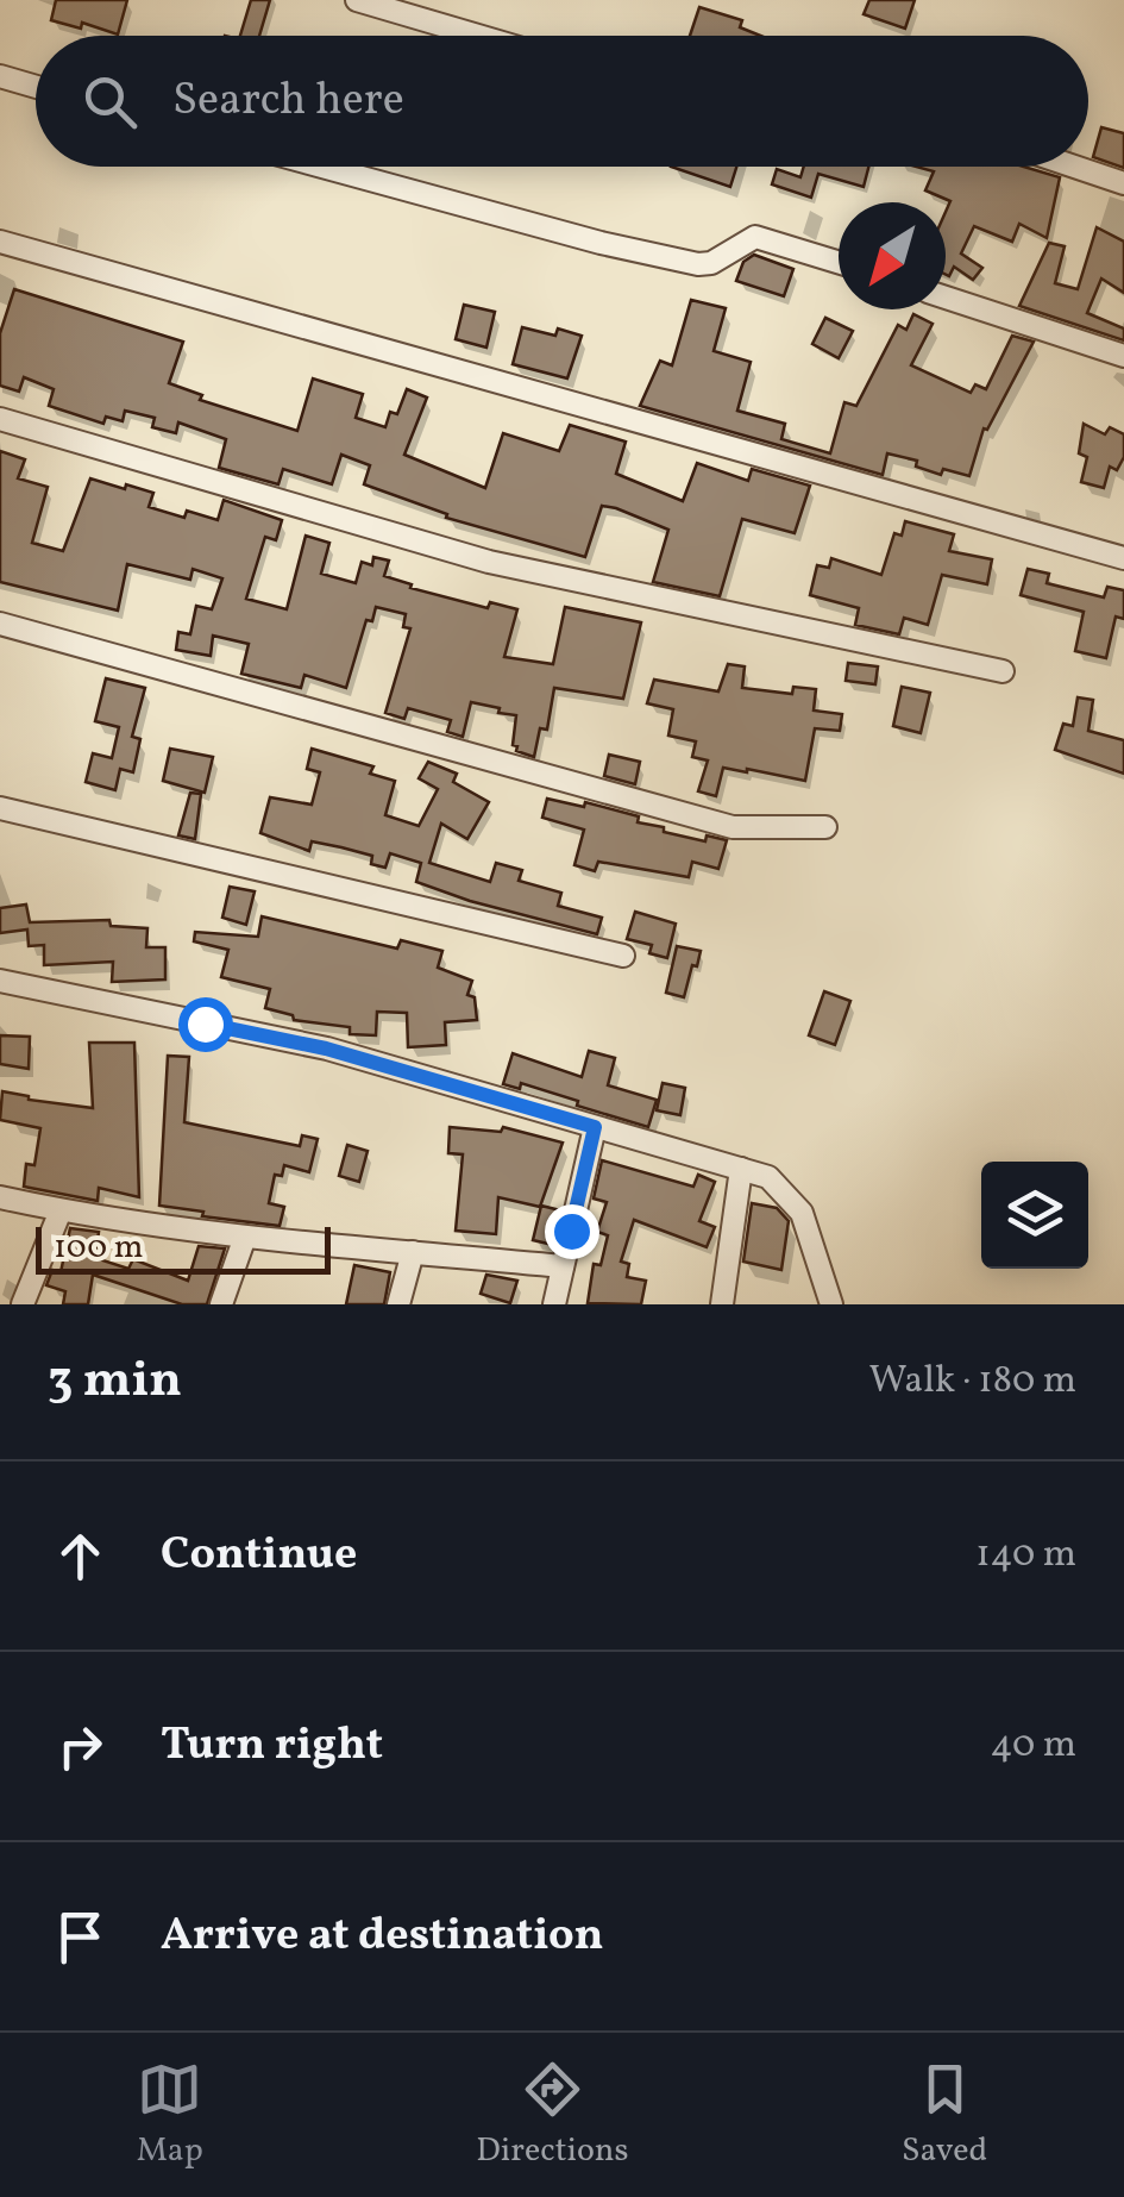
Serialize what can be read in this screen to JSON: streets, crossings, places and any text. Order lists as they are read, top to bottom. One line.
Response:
{"scale_bar":"100 m","north":"bottom left","page":{"search":"Search here","scale":"100 m","heading":["3 min","Walk · 180 m"],"list":[["Continue","140 m"],["Turn right","40 m"],"Arrive at destination"],"nav":["Map","Directions","Saved"]}}
